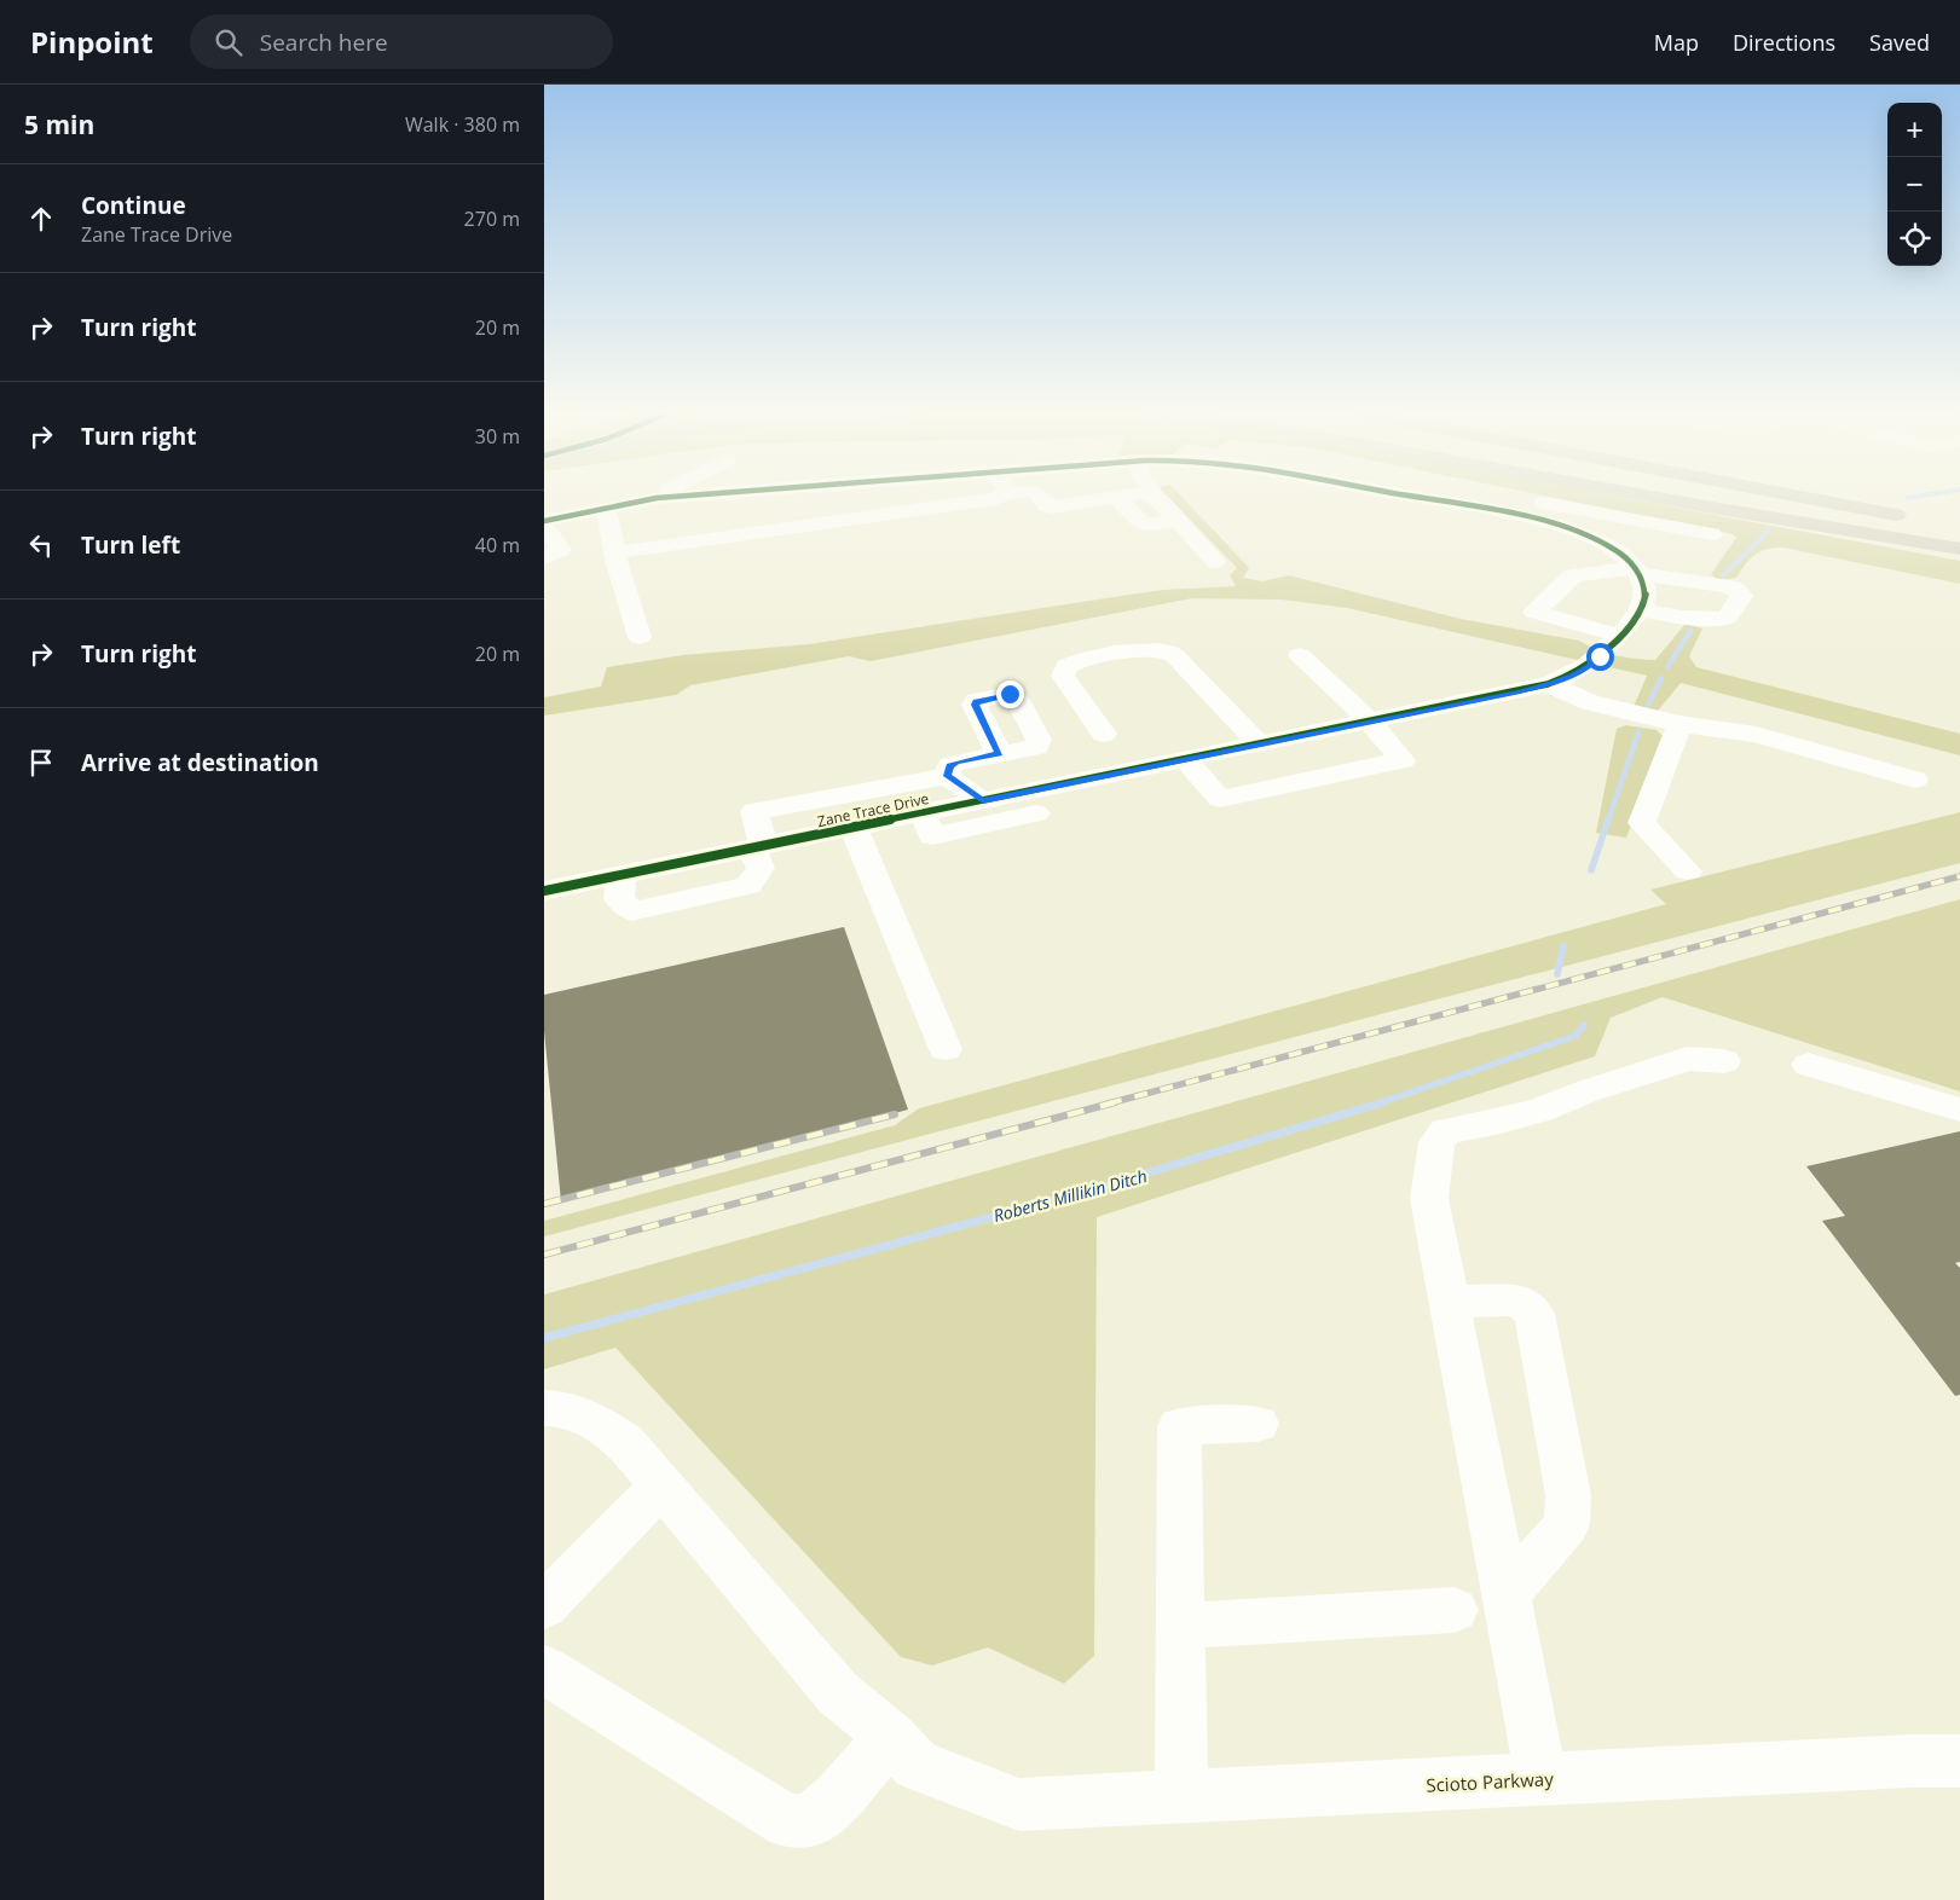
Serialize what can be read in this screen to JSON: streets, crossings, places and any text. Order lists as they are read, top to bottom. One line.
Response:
{"streets":{"street":["Zane Trace Drive","Scioto Parkway"]},"water":["Roberts Millikin Ditch"],"page":{"header":"Pinpoint","search":"Search here","nav":["Map","Directions","Saved"],"heading":["5 min","Walk · 380 m"],"map_buttons":["+","−"],"list":[["Continue","Zane Trace Drive","270 m"],["Turn right","20 m"],["Turn right","30 m"],["Turn left","40 m"],["Turn right","20 m"],"Arrive at destination"]}}
